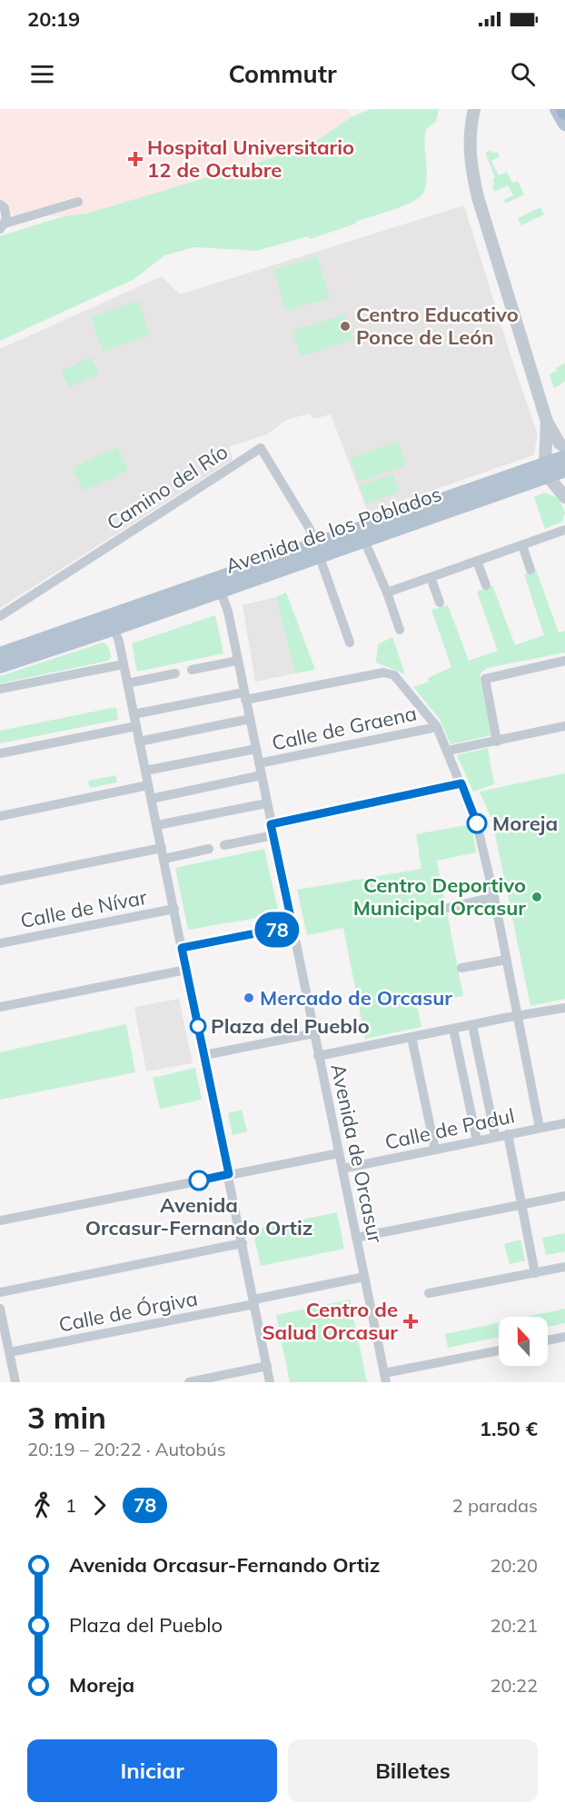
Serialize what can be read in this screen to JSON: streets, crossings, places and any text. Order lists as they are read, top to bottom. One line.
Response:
{"streets":{"main road":["Avenida de los Poblados"],"street":["Camino del Río","Calle de Graena","Calle de Nívar","Calle de Padul","Avenida de Orcasur","Calle de Órgiva"]},"crossings":[["Camino del Río","Avenida de los Poblados"],["Avenida de los Poblados","Avenida de Orcasur"],["Calle de Graena","Avenida de Orcasur"],["Calle de Padul","Avenida de Orcasur"],["Avenida de Orcasur","Calle de Órgiva"]],"places":{"health":["Hospital Universitario 12 de Octubre","Centro de Salud Orcasur"],"other":["Centro Educativo Ponce de León","Moreja","Centro Deportivo Municipal Orcasur","Mercado de Orcasur","Plaza del Pueblo","Avenida Orcasur-Fernando Ortiz"]},"lines":["bus line 78"],"north":"top","page":{"status":"20:19","header":"Commutr","on_map":"78","heading":["3 min","20:19 – 20:22 · Autobús","1.50 €"],"legs":["1","78","2 paradas"],"list":[{"name":"Avenida Orcasur-Fernando Ortiz","value":"20:20"},{"name":"Plaza del Pueblo","value":"20:21"},{"name":"Moreja","value":"20:22"}],"buttons":["Iniciar","Billetes"]}}
